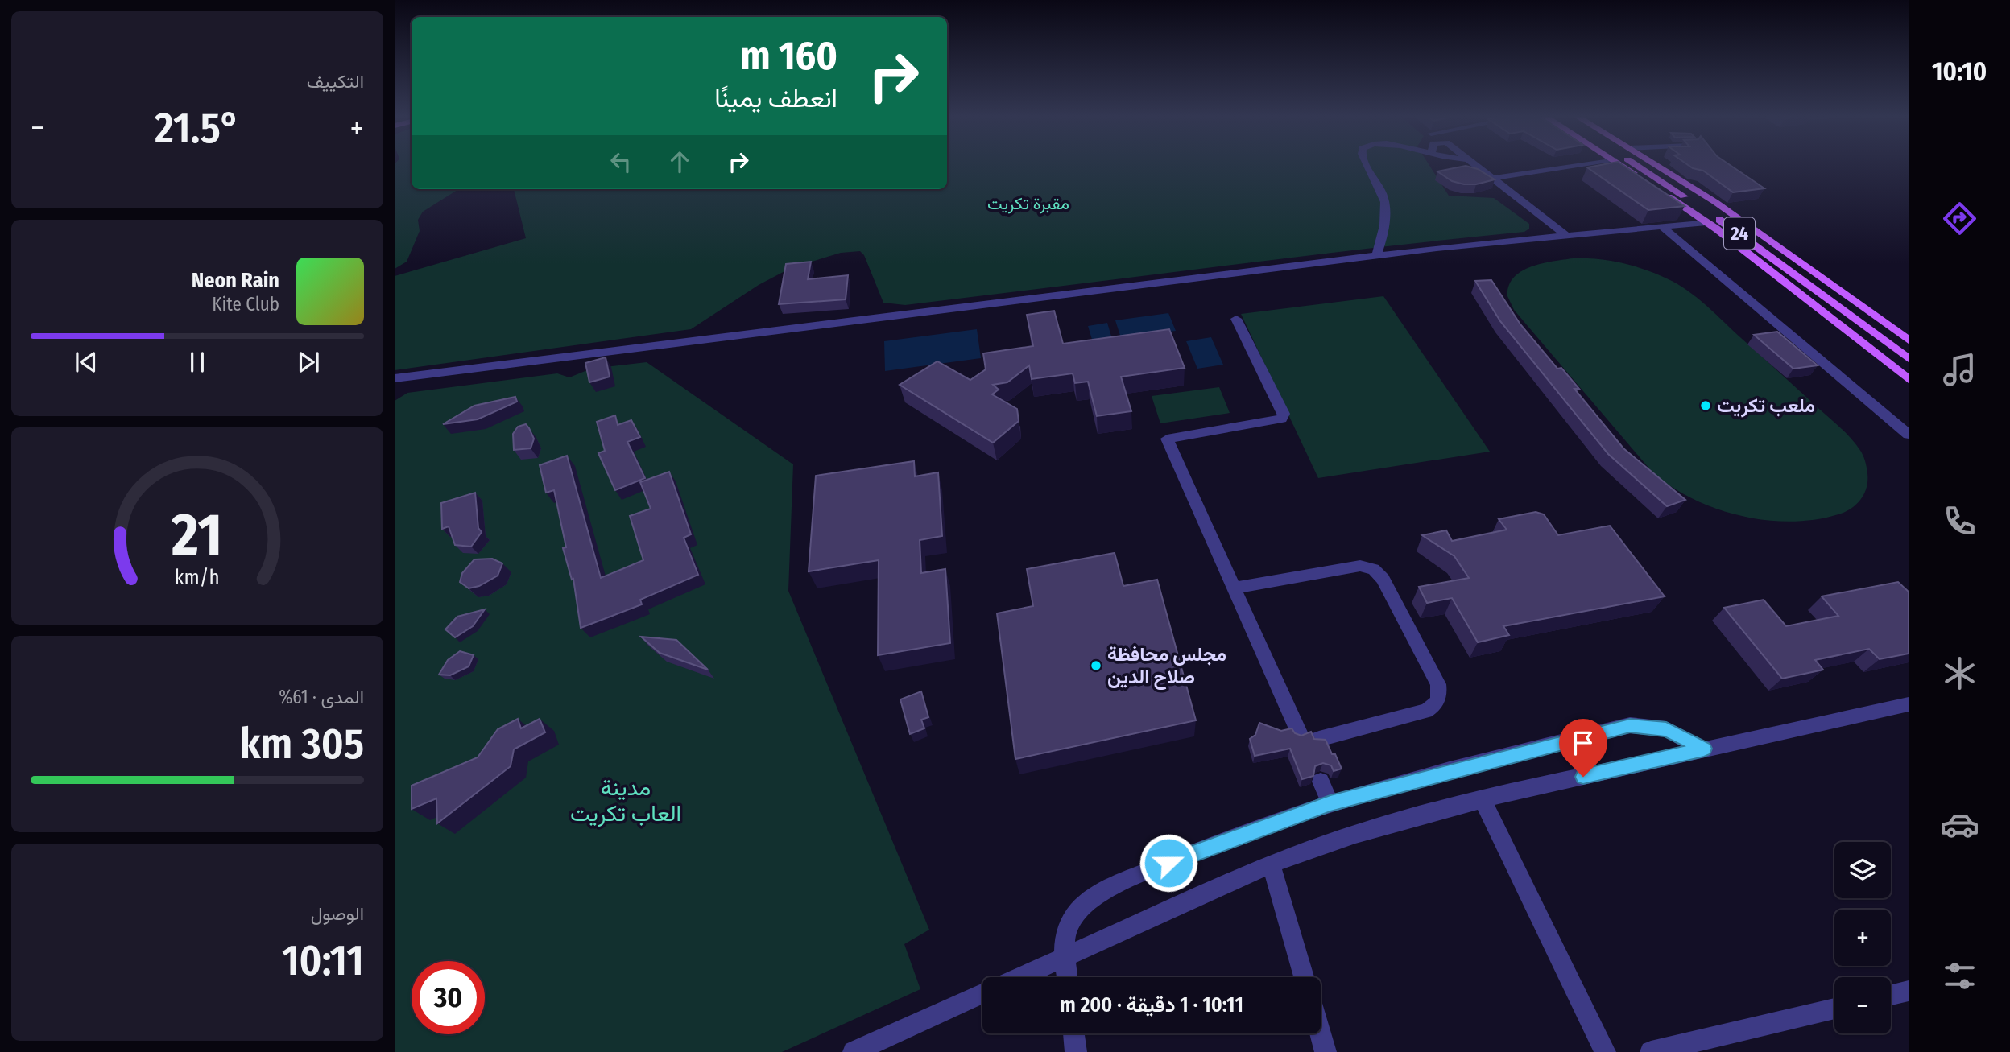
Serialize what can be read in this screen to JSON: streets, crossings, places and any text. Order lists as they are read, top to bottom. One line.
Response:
{"streets":{"main road":["24"]},"parks":["مقبرة تكريت","مدينة العاب تكريت"],"places":["ملعب تكريت","مجلس محافظة صلاح الدين"],"page":{"tabs":"10:10","tile":["التكييف",["المدى · 61%","305 km"],["الوصول","10:11"]],"turn":["160 m","انعطف يمينًا"],"heat":["−","21.5°","+"],"song":["Neon Rain","Kite Club"],"map_buttons":["+","−"],"limit":"30","trip":"10:11 · 1 دقيقة · 200 m","gauge":["21","km/h"]}}
